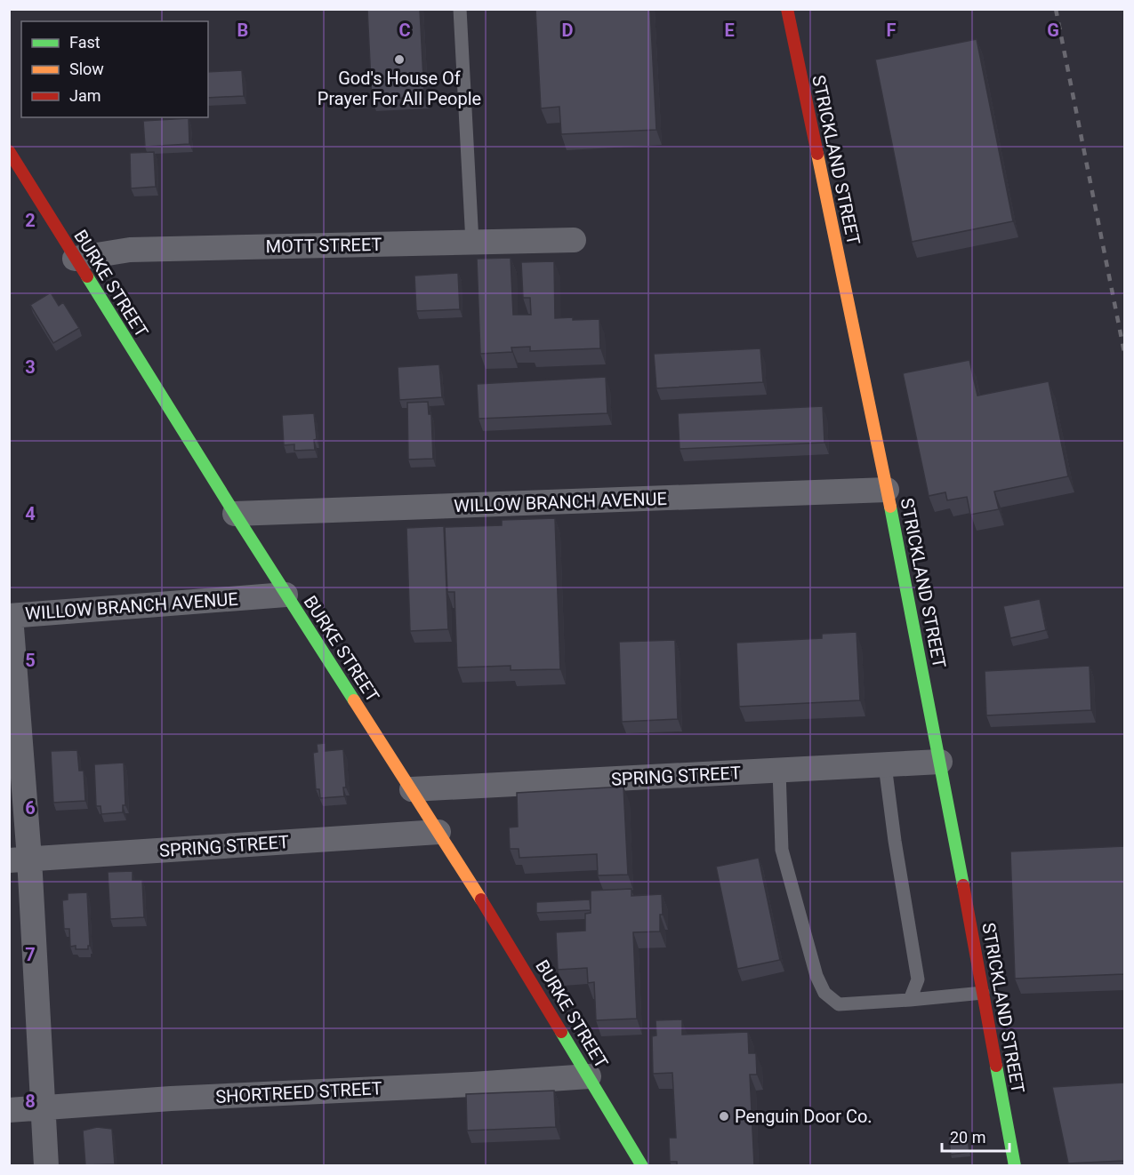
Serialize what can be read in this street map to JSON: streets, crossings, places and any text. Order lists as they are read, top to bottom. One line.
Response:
{"streets":{"street":["STRICKLAND STREET","MOTT STREET","BURKE STREET","WILLOW BRANCH AVENUE","SPRING STREET","SHORTREED STREET"]},"crossings":[["STRICKLAND STREET","WILLOW BRANCH AVENUE"],["STRICKLAND STREET","SPRING STREET"],["MOTT STREET","BURKE STREET"],["BURKE STREET","WILLOW BRANCH AVENUE"],["BURKE STREET","SPRING STREET"],["BURKE STREET","SHORTREED STREET"]],"places":["God's House Of Prayer For All People","Penguin Door Co."],"legend":["Fast","Slow","Jam"],"scale_bar":"20 m","grid":{"columns":["B","C","D","E","F","G"],"rows":["2","3","4","5","6","7","8"]}}
